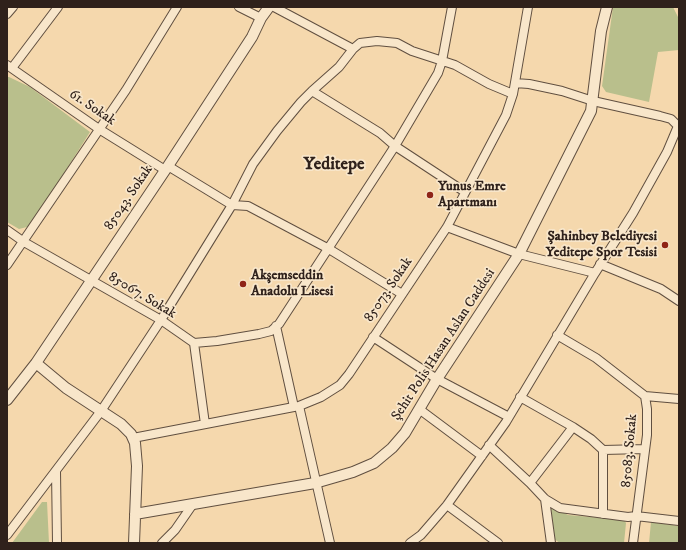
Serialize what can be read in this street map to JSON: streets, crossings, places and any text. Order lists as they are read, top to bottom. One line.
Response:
{"streets":{"street":["61. Sokak","85043. Sokak","85073. Sokak","85067. Sokak","Şehit Polis Hasan Aslan Caddesi","85083. Sokak"]},"crossings":[["61. Sokak","85043. Sokak"],["85043. Sokak","85067. Sokak"]],"districts":["Yeditepe"],"places":["Yunus Emre Apartmanı","Şahinbey Belediyesi Yeditepe Spor Tesisi","Akşemseddin Anadolu Lisesi"]}
